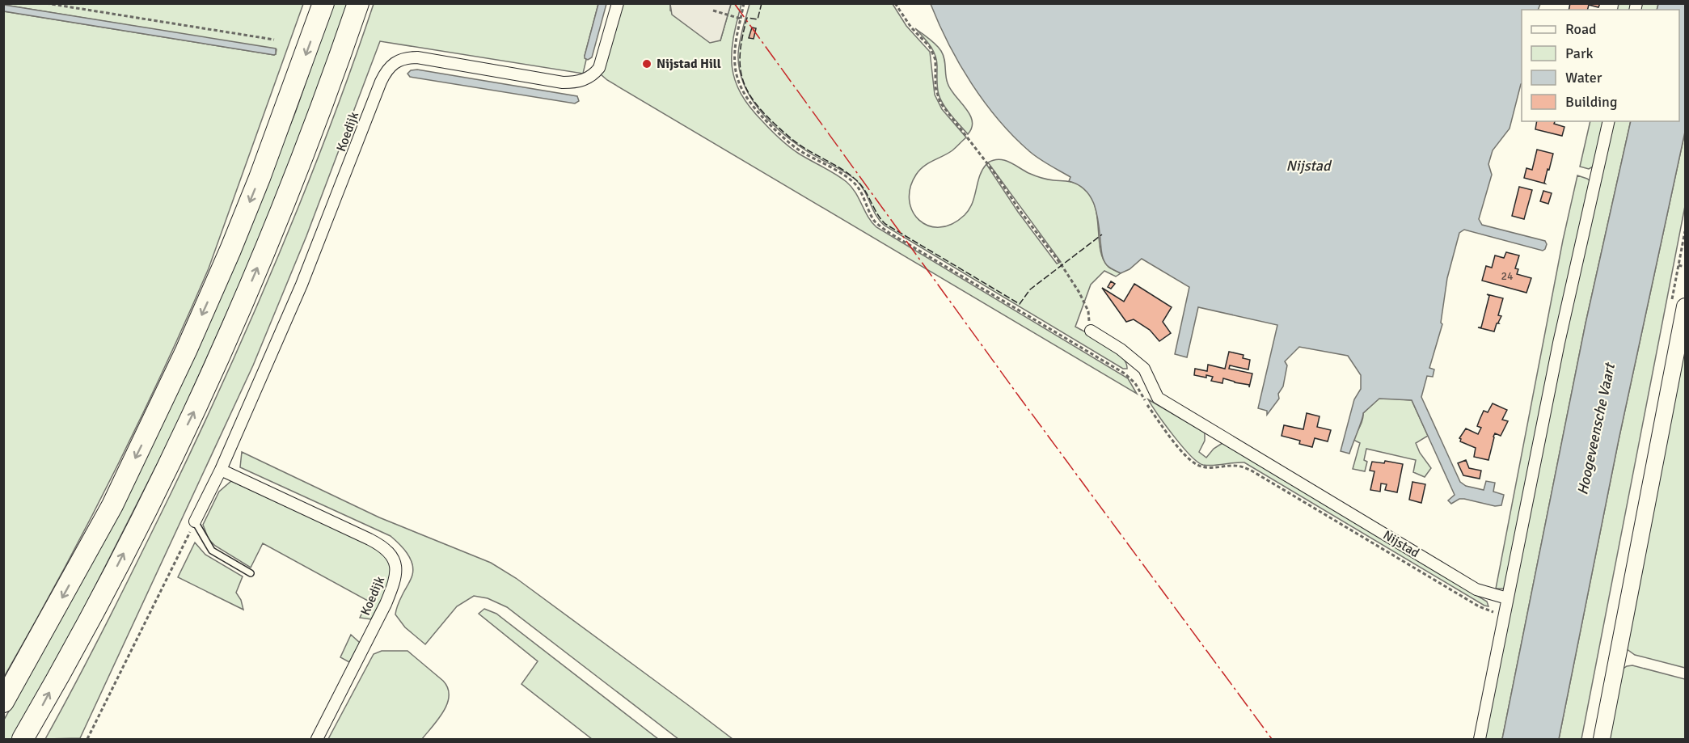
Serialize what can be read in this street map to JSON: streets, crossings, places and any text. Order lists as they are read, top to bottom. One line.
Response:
{"streets":{"street":["Koedijk","Nijstad"]},"water":["Nijstad","Hoogeveensche Vaart"],"places":["Nijstad Hill"],"house_numbers":["24"],"legend":["Road","Park","Water","Building"]}
